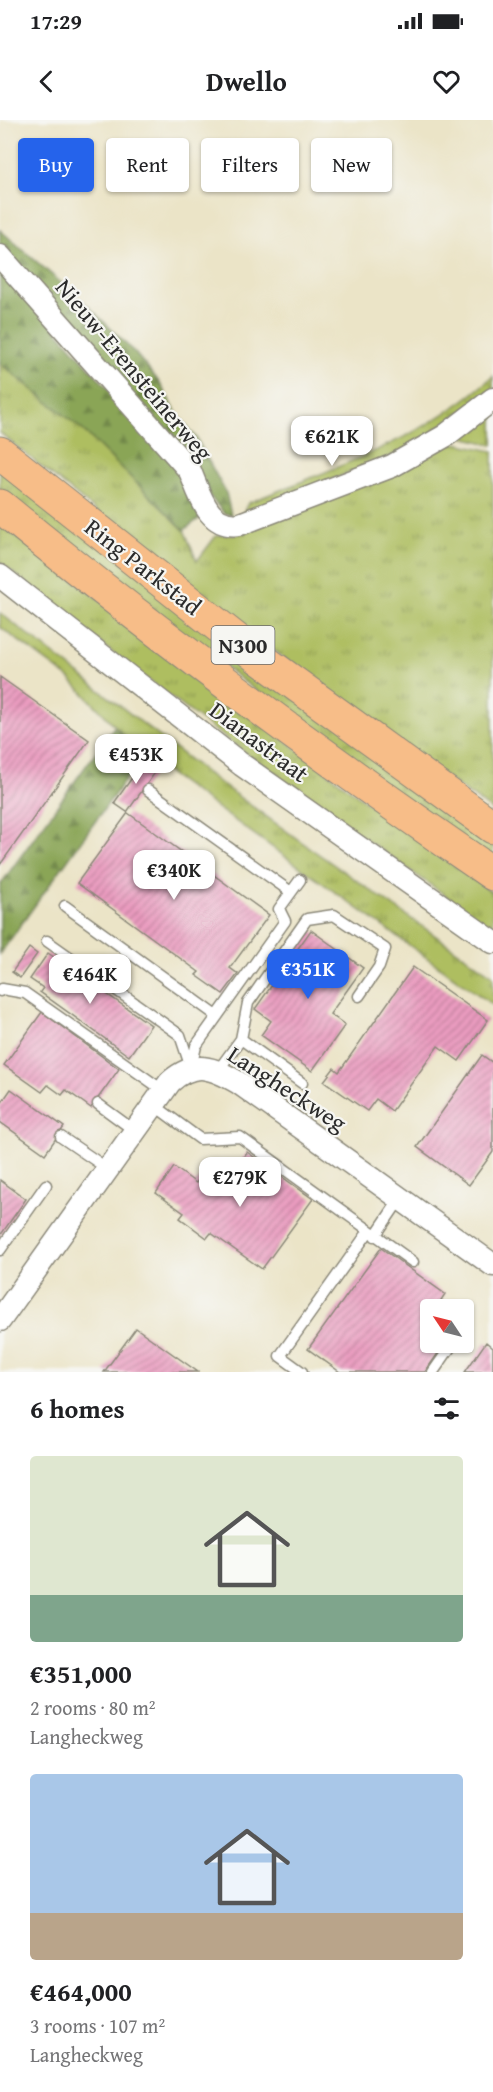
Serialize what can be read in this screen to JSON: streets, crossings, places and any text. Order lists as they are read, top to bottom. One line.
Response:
{"streets":{"highway":["Ring Parkstad","N300"],"street":["Nieuw-Erensteinerweg","Dianastraat","Langheckweg"]},"north":"top left","page":{"status":"17:29","header":"Dwello","chip":["Buy","Rent","Filters","New"],"price":["€621K","€453K","€340K","€351K","€464K","€279K"],"heading":"6 homes","list":[{"name":"€351,000","note":"2 rooms · 80 m² · Langheckweg"},{"name":"€464,000","note":"3 rooms · 107 m² · Langheckweg"}]}}
